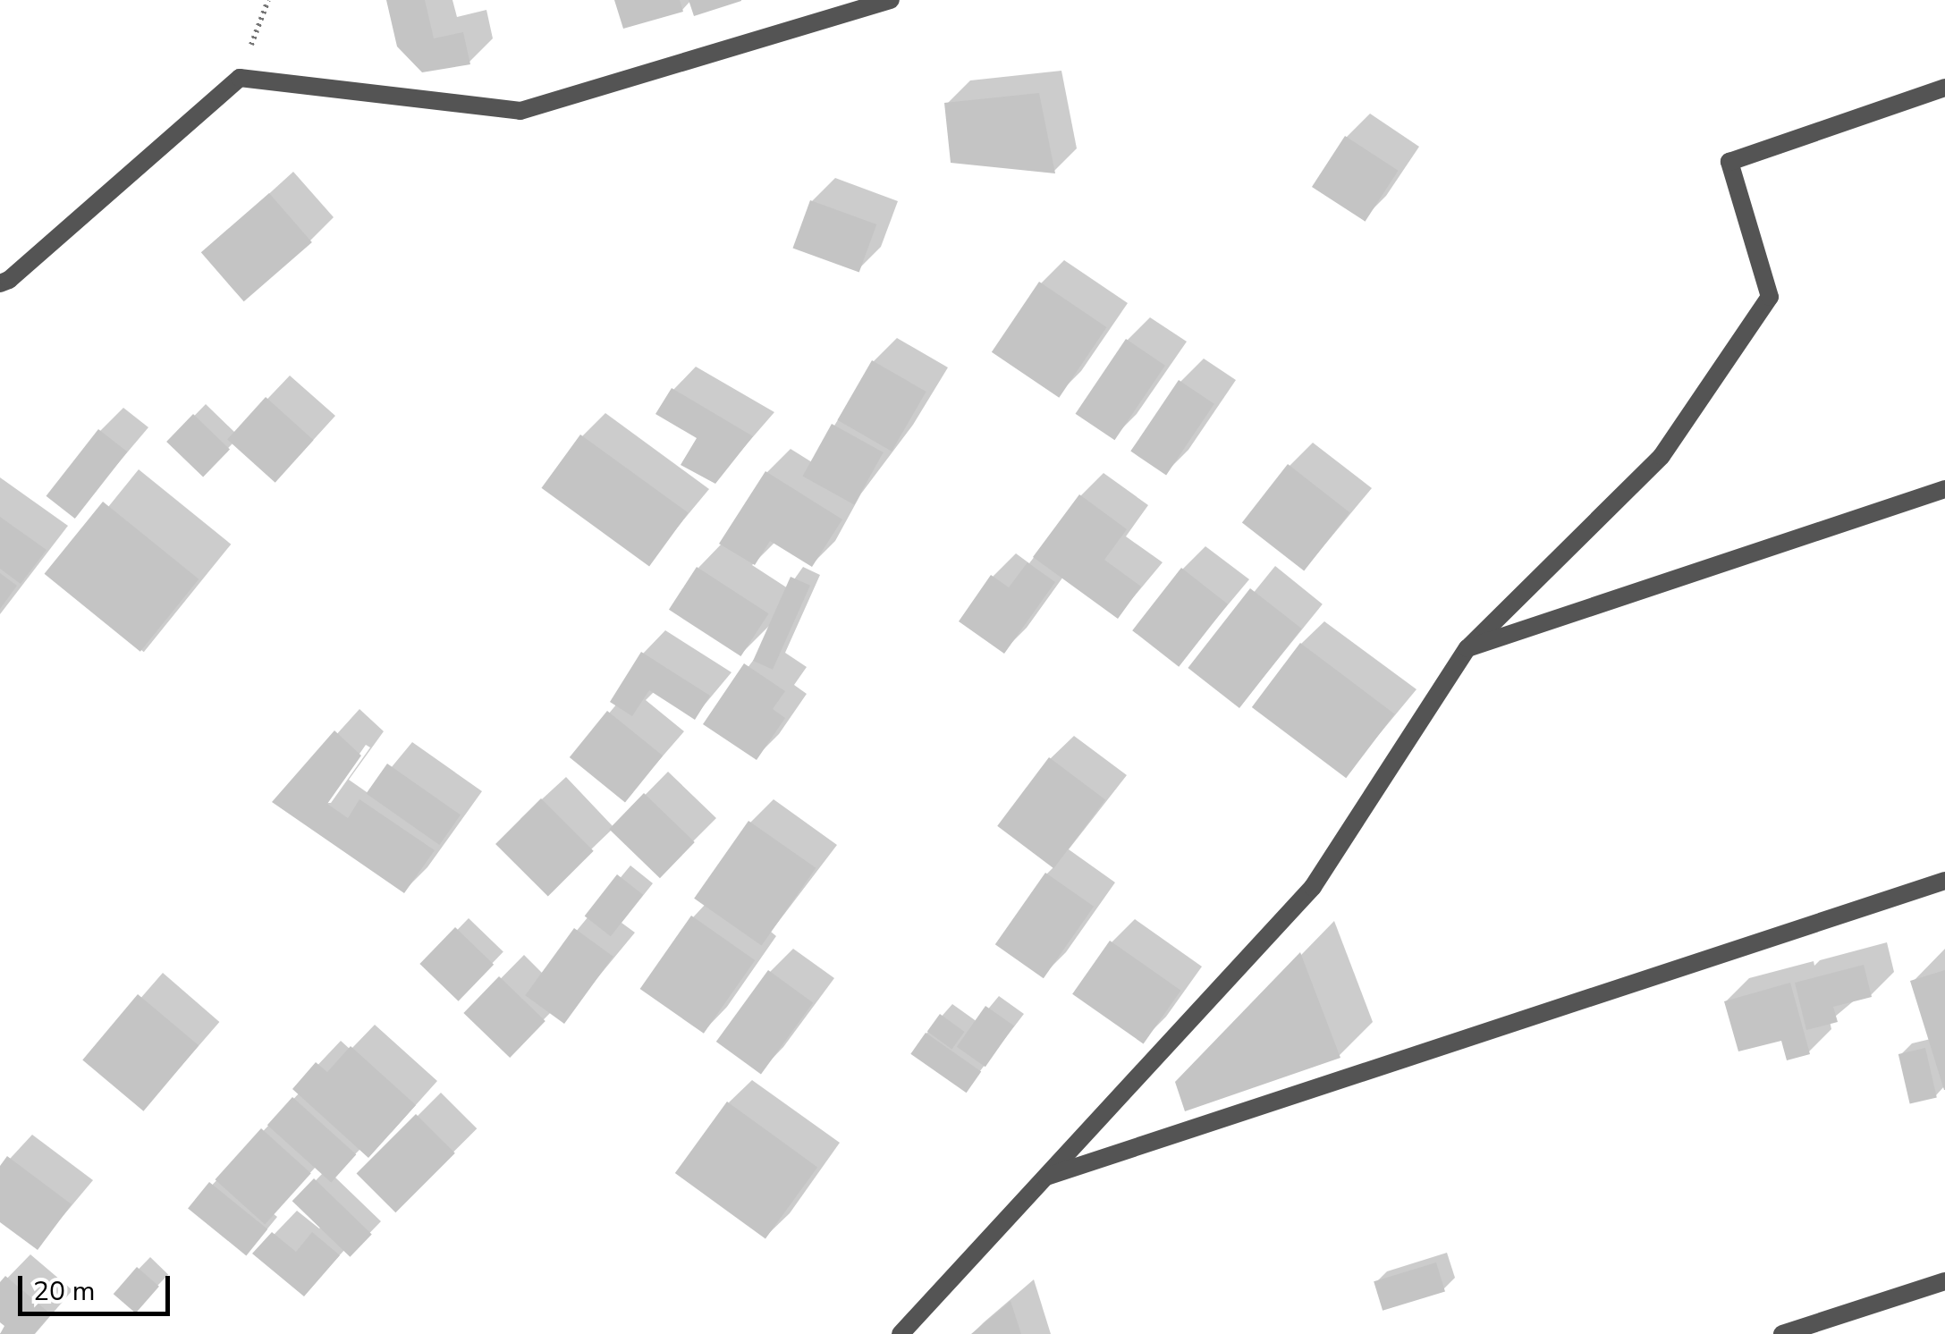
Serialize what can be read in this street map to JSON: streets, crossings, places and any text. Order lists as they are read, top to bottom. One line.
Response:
{"scale_bar":"20 m"}
